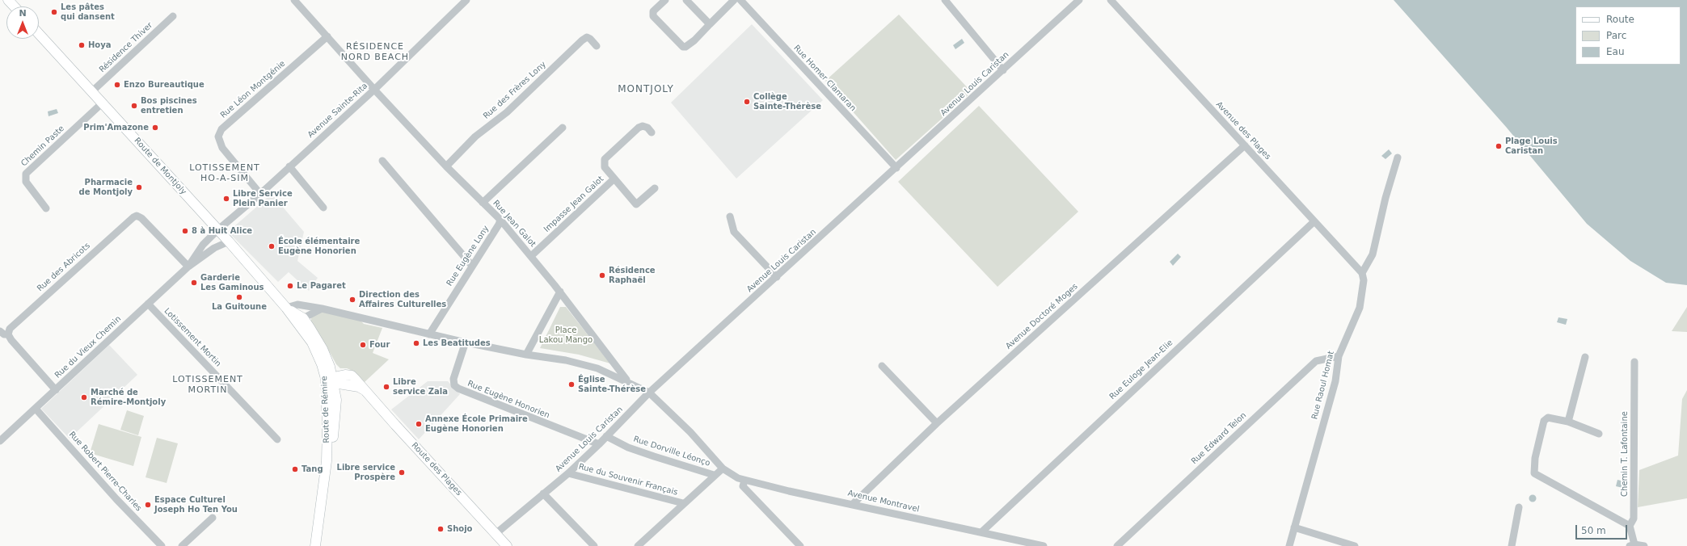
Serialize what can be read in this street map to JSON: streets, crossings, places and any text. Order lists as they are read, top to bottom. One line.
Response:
{"streets":{"main road":["Route de Montjoly","Route de Rémire","Route des Plages"],"street":["Résidence Thiver","Rue Homer Clamaran","Avenue Louis Caristan","Rue Léon Montgénie","Rue des Frères Lony","Avenue Sainte-Rita","Avenue des Plages","Chemin Paste","Impasse Jean Galot","Rue Jean Galot","Rue Eugène Lony","Rue des Abricots","Avenue Doctoré Moges","Lotissement Mortin","Rue du Vieux Chemin","Rue Euloge Jean-Elie","Rue Raoul Homat","Rue Eugène Honorien","Rue Edward Telon","Rue Dorville Léonço","Chemin T. Lafontaine","Rue Robert Pierre-Charles","Rue du Souvenir Français","Avenue Montravel"]},"crossings":[["Résidence Thiver","Route de Montjoly"],["Rue Homer Clamaran","Avenue Louis Caristan"],["Avenue Louis Caristan","Rue Eugène Honorien"],["Avenue Louis Caristan","Rue Dorville Léonço"],["Avenue Louis Caristan","Route des Plages"],["Avenue Louis Caristan","Rue du Souvenir Français"],["Avenue Louis Caristan","Avenue Montravel"],["Rue Léon Montgénie","Avenue Sainte-Rita"],["Rue Léon Montgénie","Rue Jean Galot"],["Rue des Frères Lony","Rue Jean Galot"],["Avenue Sainte-Rita","Route de Montjoly"],["Avenue Sainte-Rita","Rue Jean Galot"],["Avenue Sainte-Rita","Rue du Vieux Chemin"],["Avenue des Plages","Avenue Doctoré Moges"],["Avenue des Plages","Rue Euloge Jean-Elie"],["Avenue des Plages","Rue Raoul Homat"],["Chemin Paste","Route de Montjoly"],["Route de Montjoly","Rue du Vieux Chemin"],["Route de Montjoly","Route de Rémire"],["Route de Montjoly","Avenue Montravel"],["Impasse Jean Galot","Rue Jean Galot"],["Rue Jean Galot","Rue Eugène Lony"],["Rue Jean Galot","Avenue Montravel"],["Rue Eugène Lony","Avenue Montravel"],["Rue des Abricots","Rue du Vieux Chemin"],["Avenue Doctoré Moges","Avenue Montravel"],["Lotissement Mortin","Rue du Vieux Chemin"],["Rue du Vieux Chemin","Rue Robert Pierre-Charles"],["Rue Euloge Jean-Elie","Avenue Montravel"],["Rue Raoul Homat","Rue Edward Telon"],["Rue Eugène Honorien","Avenue Montravel"],["Route de Rémire","Route des Plages"],["Route de Rémire","Avenue Montravel"]],"districts":["RÉSIDENCE NORD BEACH","MONTJOLY","LOTISSEMENT HO-A-SIM","LOTISSEMENT MORTIN"],"parks":["Place Lakou Mango"],"places":["Les pâtes qui dansent","Hoya","Enzo Bureautique","Collège Sainte-Thérèse","Bos piscines entretien","Prim'Amazone","Plage Louis Caristan","Pharmacie de Montjoly","Libre Service Plein Panier","8 à Huit Alice","École élémentaire Eugène Honorien","Résidence Raphaël","Garderie Les Gaminous","Le Pagaret","La Guitoune","Direction des Affaires Culturelles","Les Beatitudes","Four","Église Sainte-Thérèse","Libre service Zala","Marché de Rémire-Montjoly","Annexe École Primaire Eugène Honorien","Tang","Libre service Prospère","Espace Culturel Joseph Ho Ten You","Shojo"],"legend":["Route","Parc","Eau"],"scale_bar":"50 m","north":"top"}
